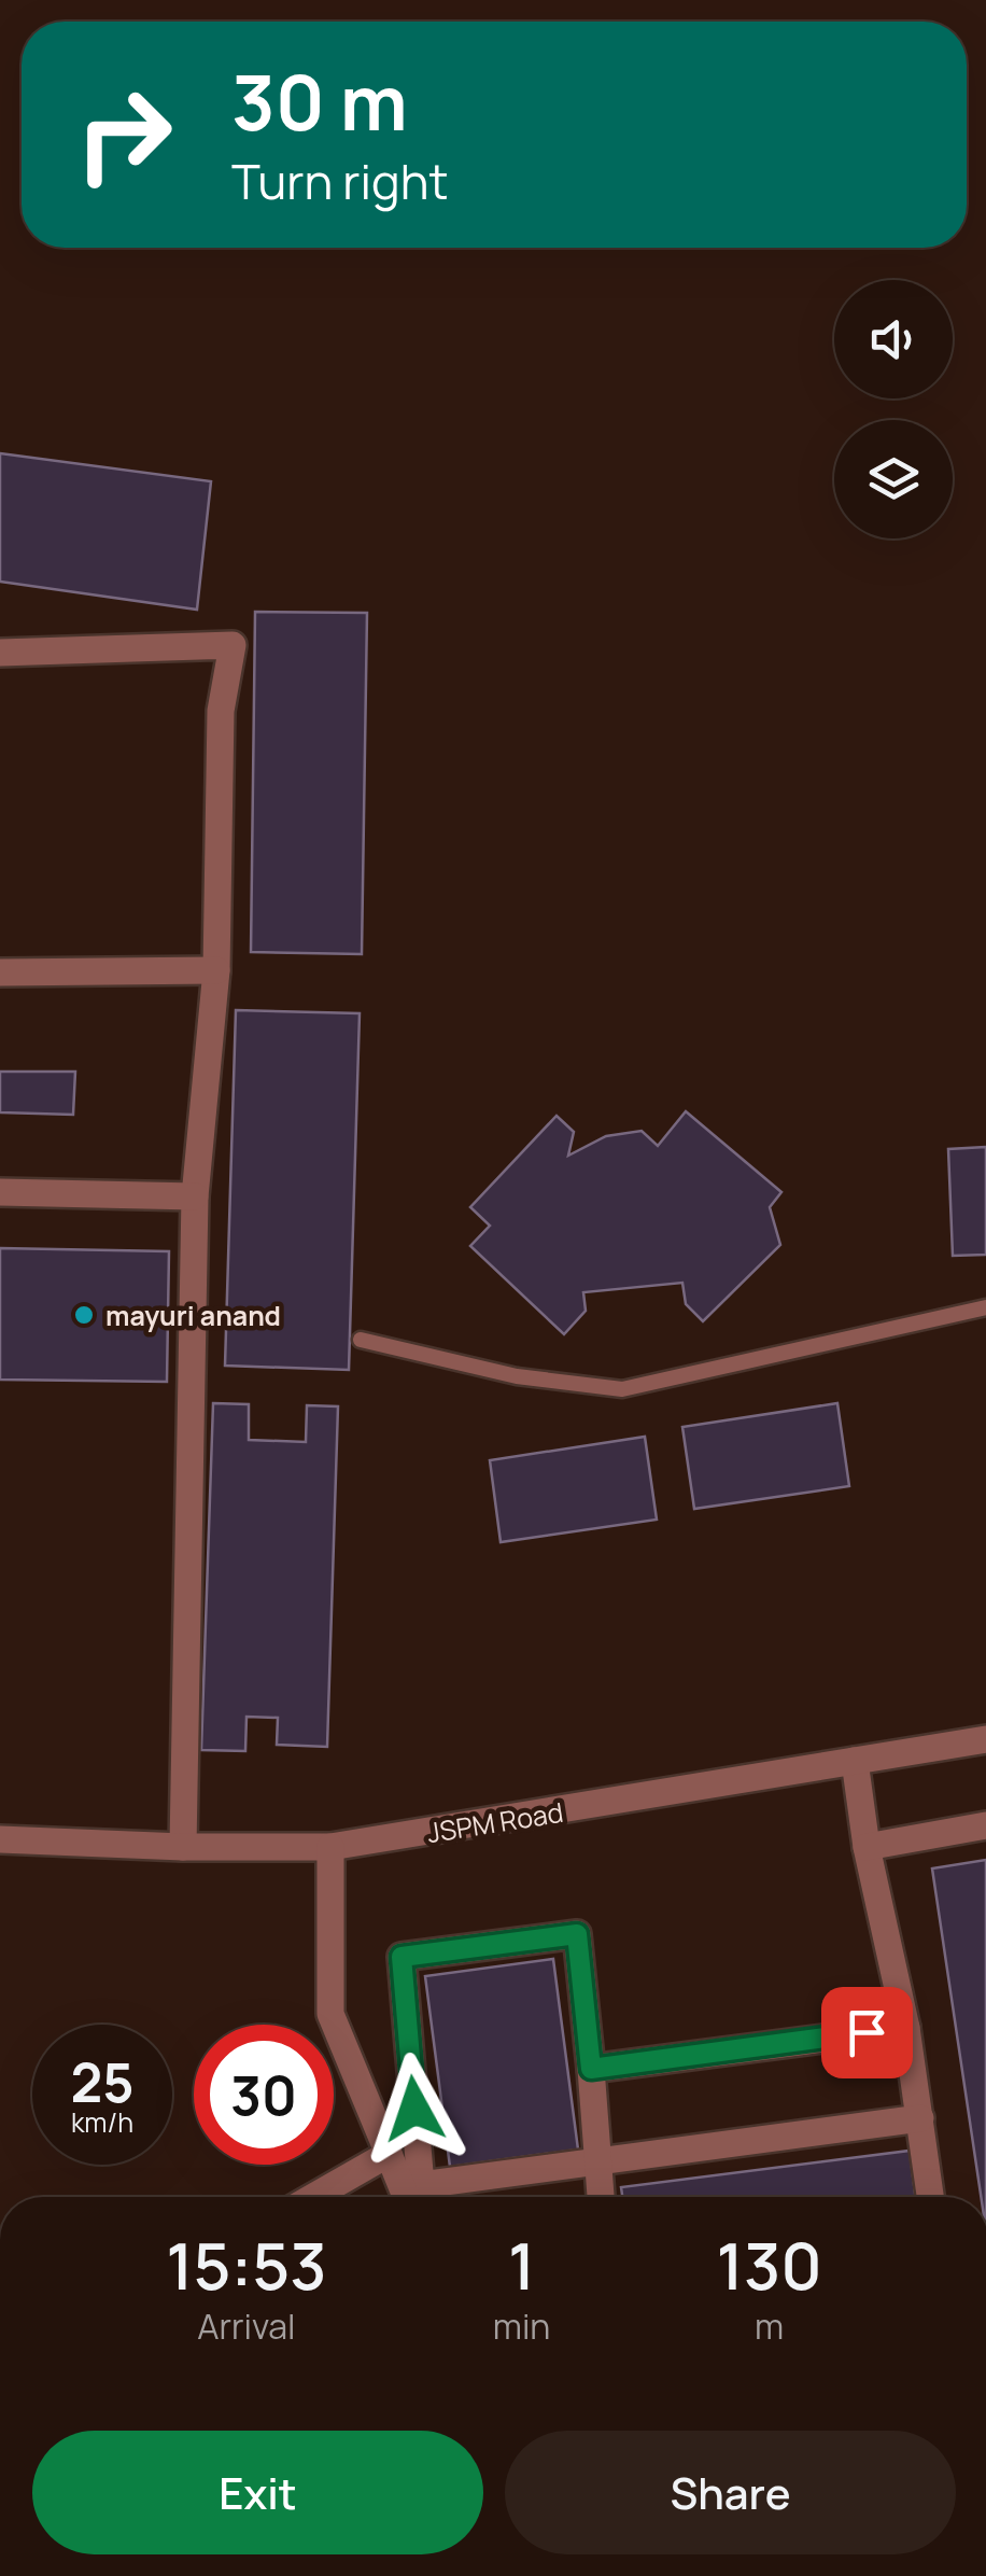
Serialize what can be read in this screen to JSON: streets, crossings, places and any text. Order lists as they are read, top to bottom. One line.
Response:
{"streets":{"street":["JSPM Road"]},"places":["mayuri anand"],"page":{"turn":["30 m","Turn right"],"speed":"25 km/h","limit":"30","eta":["15:53","Arrival","1","min","130","m"],"buttons":["Exit","Share"]}}
